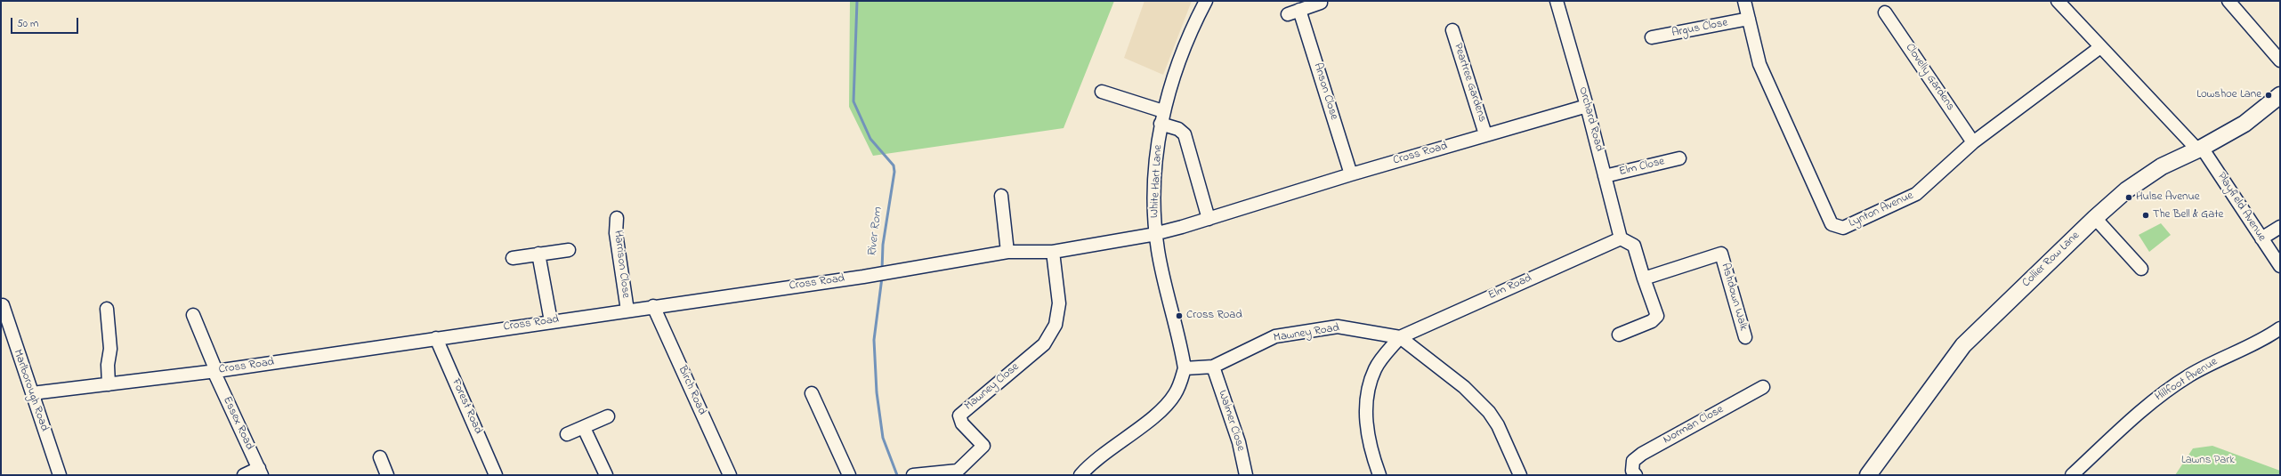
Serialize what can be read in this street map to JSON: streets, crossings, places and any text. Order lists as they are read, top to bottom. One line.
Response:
{"streets":{"main road":["Collier Row Lane"],"street":["Argus Close","Clovelly Gardens","Peartree Gardens","Anson Close","Orchard Road","Cross Road","Elm Close","White Hart Lane","Playfield Avenue","Lynton Avenue","Harrison Close","Elm Road","Ashdown Walk","Mawney Road","Hillfoot Avenue","Mawney Close","Marlborough Road","Birch Road","Forest Road","Walmer Close","Essex Road","Norman Close"]},"crossings":[["Argus Close","Lynton Avenue"],["Clovelly Gardens","Lynton Avenue"],["Peartree Gardens","Cross Road"],["Anson Close","Cross Road"],["Orchard Road","Cross Road"],["Orchard Road","Elm Close"],["Orchard Road","Elm Road"],["Cross Road","White Hart Lane"],["Cross Road","Harrison Close"],["Cross Road","Mawney Close"],["Cross Road","Marlborough Road"],["Cross Road","Birch Road"],["Cross Road","Forest Road"],["Cross Road","Essex Road"],["White Hart Lane","Mawney Road"],["Playfield Avenue","Collier Row Lane"],["Elm Road","Mawney Road"],["Mawney Road","Walmer Close"]],"water":["River Rom"],"parks":["Lawns Park"],"places":["Lowshoe Lane","Hulse Avenue","The Bell & Gate","Cross Road"],"scale_bar":"50 m"}
